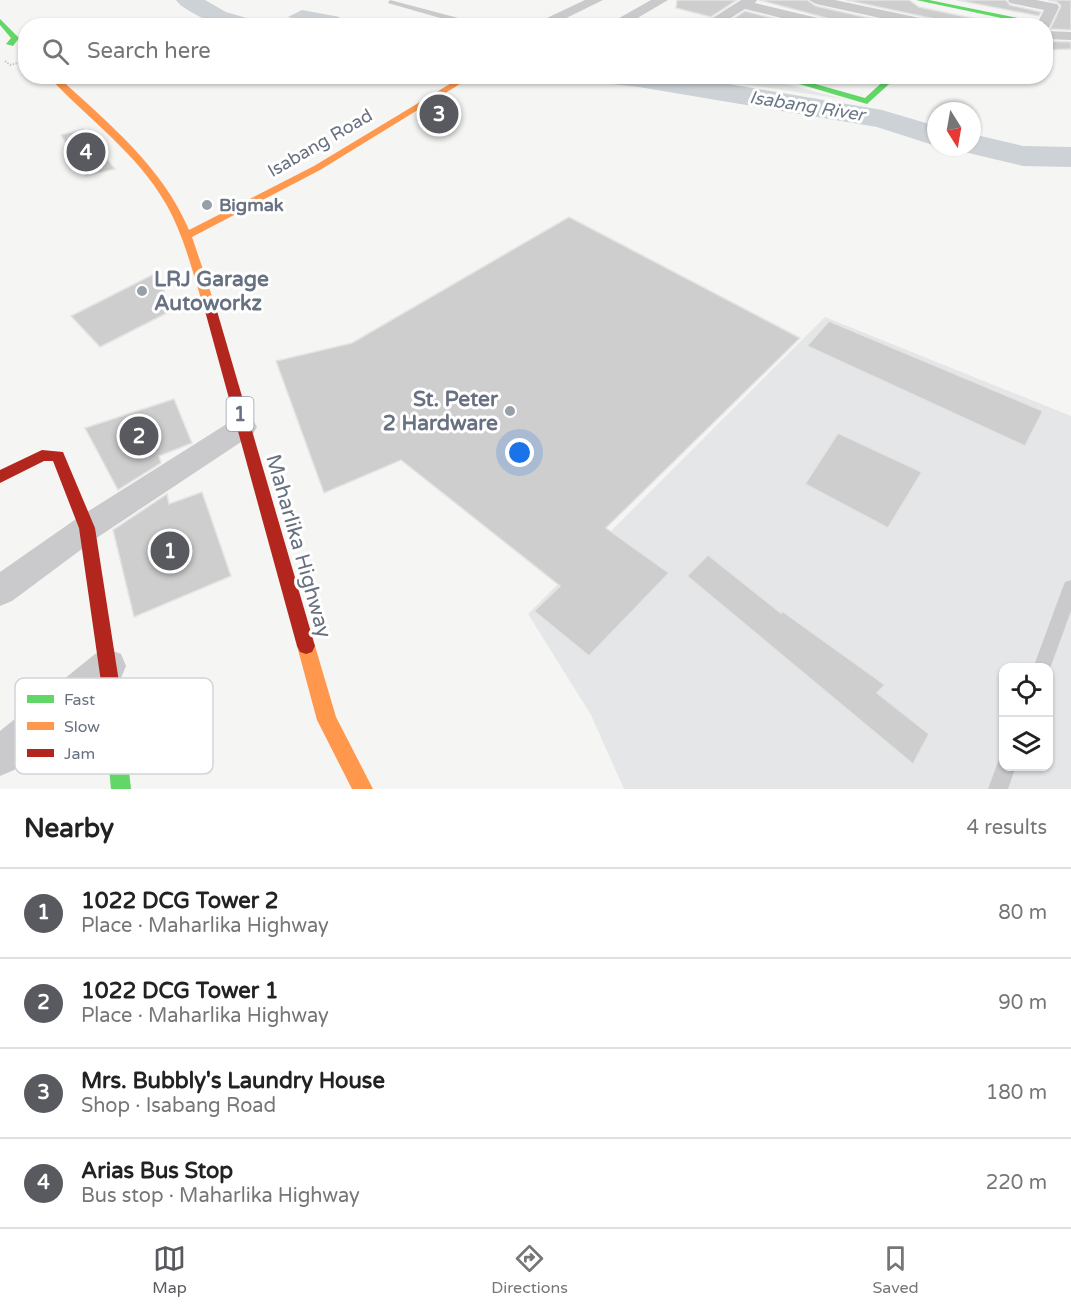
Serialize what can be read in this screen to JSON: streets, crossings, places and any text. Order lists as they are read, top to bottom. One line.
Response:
{"streets":{"street":["Isabang Road","1","Maharlika Highway"]},"crossings":[["Isabang Road","Maharlika Highway"]],"water":["Isabang River"],"places":["Bigmak","LRJ Garage Autoworkz","St. Peter 2 Hardware"],"legend":["Fast","Slow","Jam"],"north":"bottom","page":{"search":"Search here","pins":["3","4","2","1"],"heading":["Nearby","4 results"],"list":[{"mark":"1","name":"1022 DCG Tower 2","note":"Place · Maharlika Highway","value":"80 m"},{"mark":"2","name":"1022 DCG Tower 1","note":"Place · Maharlika Highway","value":"90 m"},{"mark":"3","name":"Mrs. Bubbly's Laundry House","note":"Shop · Isabang Road","value":"180 m"},{"mark":"4","name":"Arias Bus Stop","note":"Bus stop · Maharlika Highway","value":"220 m"}],"nav":["Map","Directions","Saved"]}}
